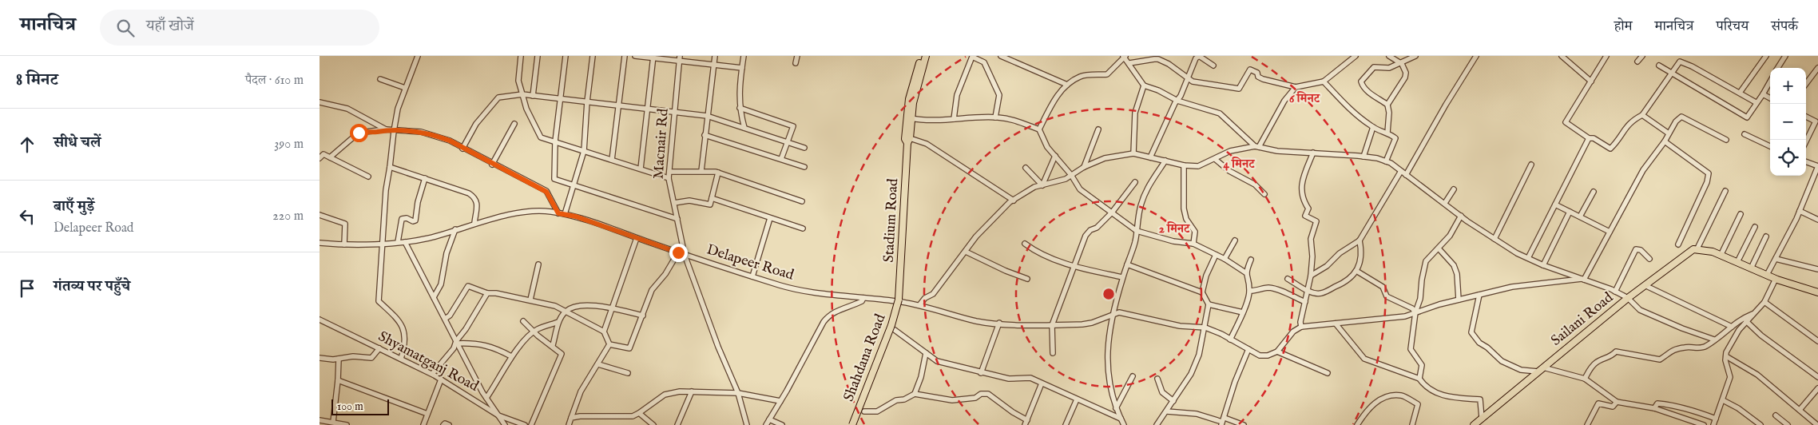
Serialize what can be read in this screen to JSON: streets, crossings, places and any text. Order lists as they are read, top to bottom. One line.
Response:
{"streets":{"main road":["Stadium Road","Sailani Road","Shahdana Road"],"street":["Macnair Rd","Delapeer Road","Shyamatganj Road"]},"crossings":[["Macnair Rd","Delapeer Road"],["Stadium Road","Delapeer Road"],["Stadium Road","Shahdana Road"],["Delapeer Road","Shahdana Road"]],"scale_bar":"100 m","page":{"header":"मानचित्र","search":"यहाँ खोजें","nav":["होम","मानचित्र","परिचय","संपर्क"],"heading":["8 मिनट","पैदल · 610 m"],"map_buttons":["+","−"],"list":[["सीधे चलें","390 m"],["बाएँ मुड़ें","Delapeer Road","220 m"],"गंतव्य पर पहुँचे"],"scale":"100 m"},"rings":["6 मिनट","4 मिनट","2 मिनट"]}
